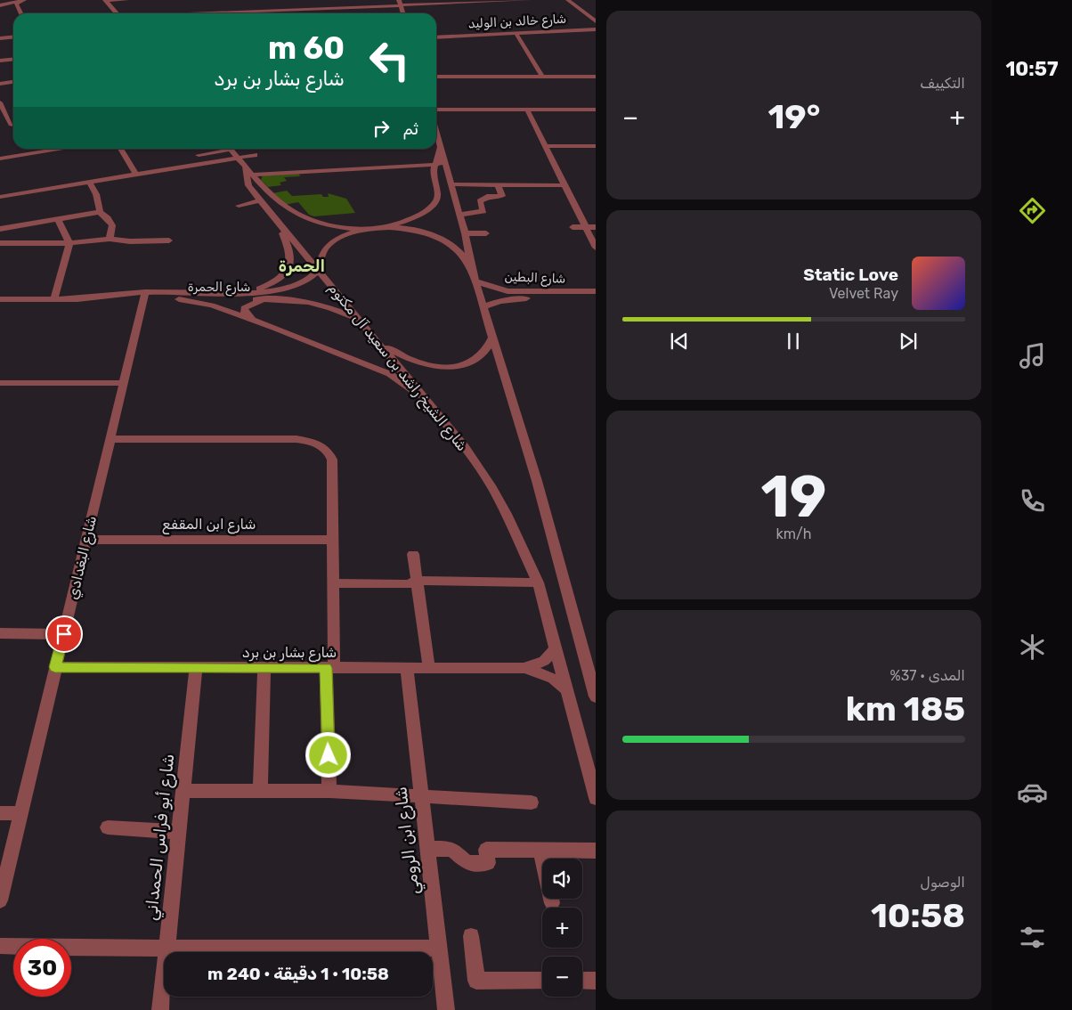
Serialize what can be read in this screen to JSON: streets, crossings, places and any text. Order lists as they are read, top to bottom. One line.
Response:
{"streets":{"street":["شارع خالد بن الوليد","شارع البطين","شارع الحمرة","شارع الشيخ راشد بن سعيد آل مكتوم","شارع ابن المقفع","شارع البغدادي","شارع بشار بن برد","شارع أبو فراس الحمداني","شارع ابن الرومي"]},"crossings":[["شارع البطين","شارع الحمرة"],["شارع البطين","شارع الشيخ راشد بن سعيد آل مكتوم"],["شارع الحمرة","شارع الشيخ راشد بن سعيد آل مكتوم"],["شارع الحمرة","شارع البغدادي"],["شارع الشيخ راشد بن سعيد آل مكتوم","شارع بشار بن برد"],["شارع ابن المقفع","شارع البغدادي"],["شارع البغدادي","شارع بشار بن برد"],["شارع بشار بن برد","شارع أبو فراس الحمداني"],["شارع بشار بن برد","شارع ابن الرومي"]],"districts":["الحمرة"],"page":{"tabs":"10:57","tile":["التكييف",["19","km/h"],["المدى · 37%","185 km"],["الوصول","10:58"]],"turn":["60 m","شارع بشار بن برد"],"heat":["−","19°","+"],"then":"ثم","song":["Static Love","Velvet Ray"],"map_buttons":["+","−"],"limit":"30","trip":"10:58 · 1 دقيقة · 240 m"}}
